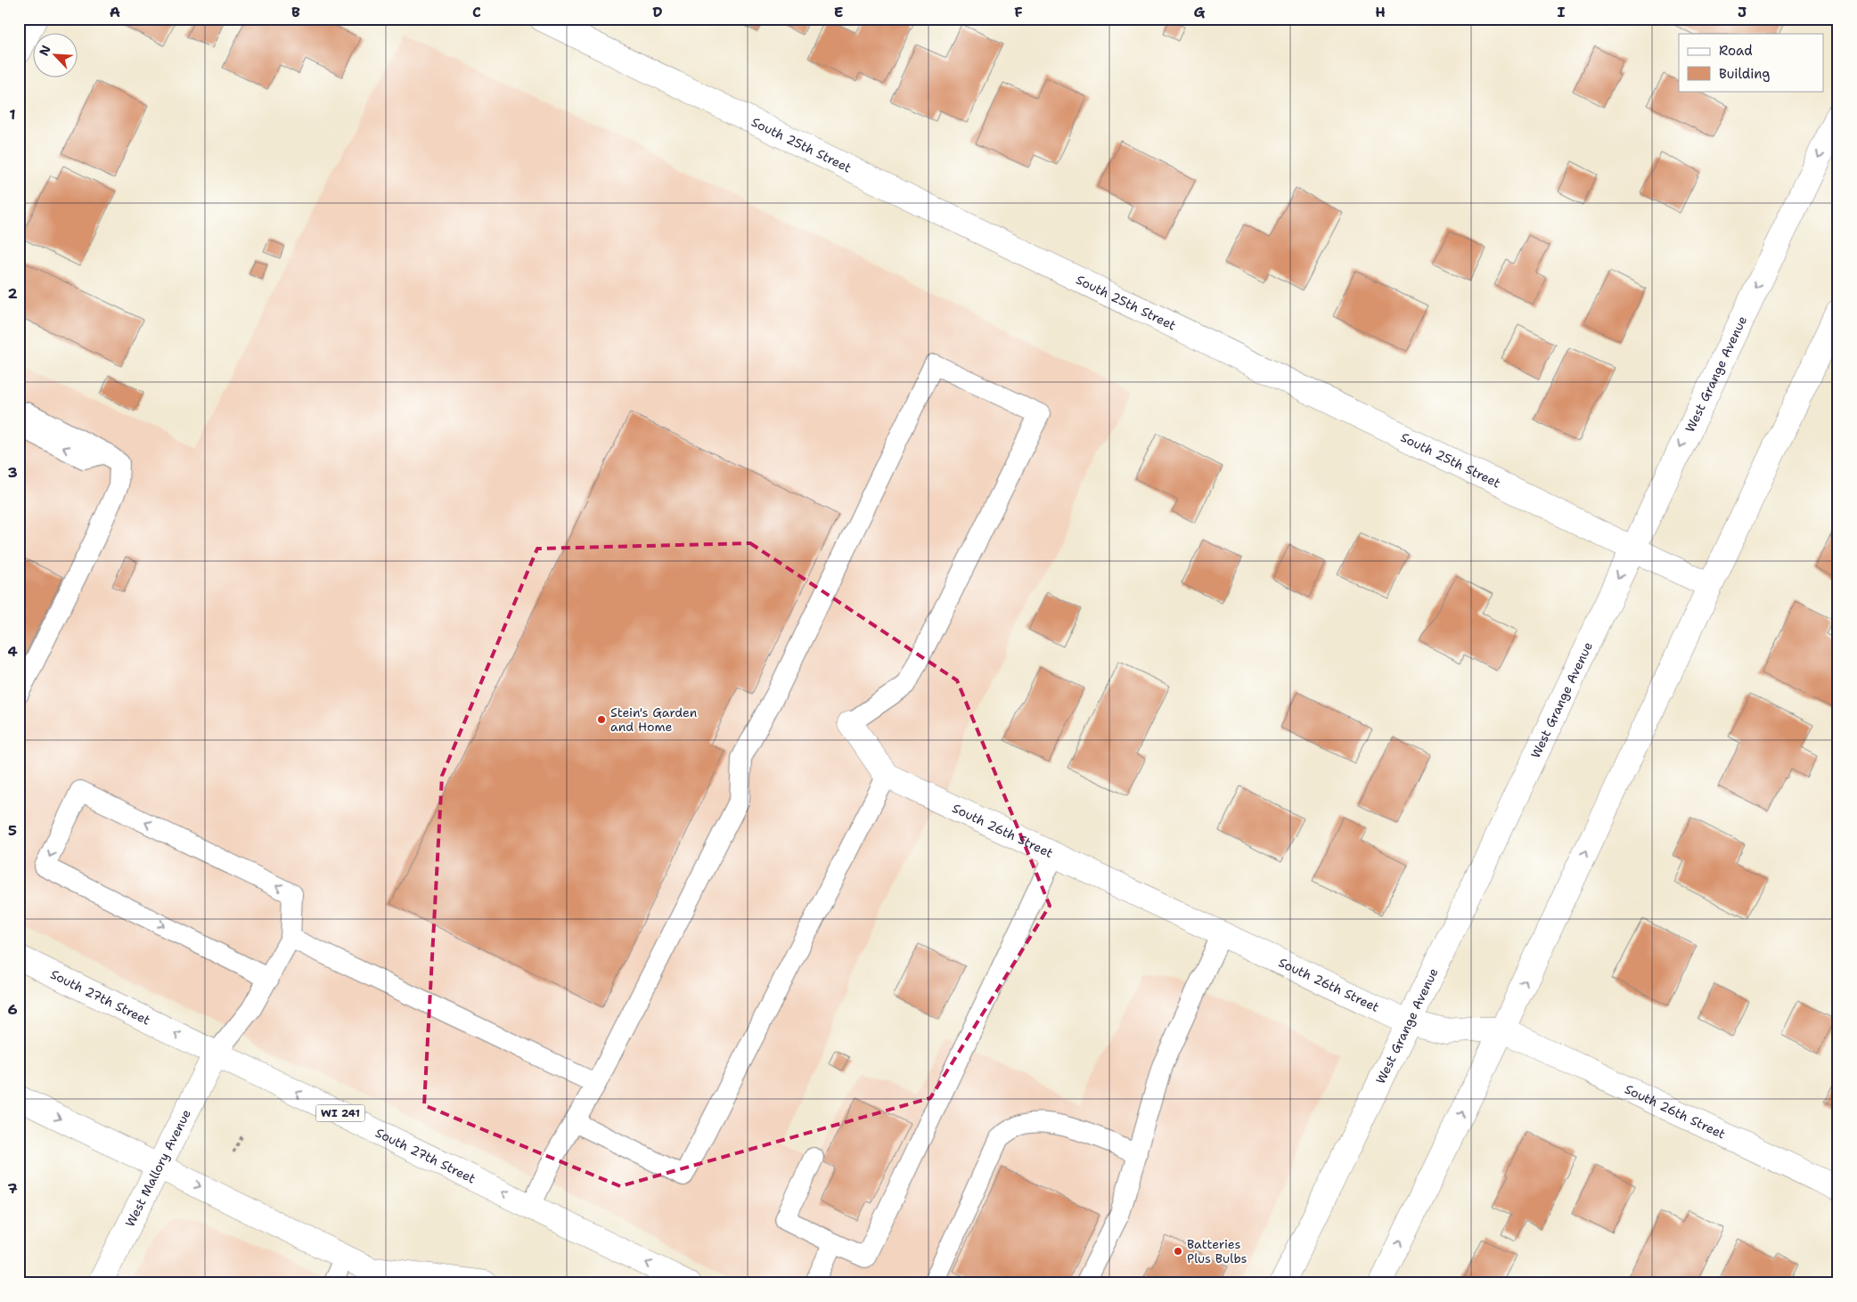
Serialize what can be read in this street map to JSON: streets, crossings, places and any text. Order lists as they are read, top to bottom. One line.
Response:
{"streets":{"street":["South 25th Street","West Grange Avenue","South 26th Street","South 27th Street","WI 241","West Mallory Avenue"]},"crossings":[["South 25th Street","West Grange Avenue"],["West Grange Avenue","South 26th Street"],["South 27th Street","West Mallory Avenue"]],"places":["Stein's Garden and Home","Batteries Plus Bulbs"],"legend":["Road","Building"],"north":"top left","grid":{"columns":["A","B","C","D","E","F","G","H","I","J"],"rows":["1","2","3","4","5","6","7"]}}
